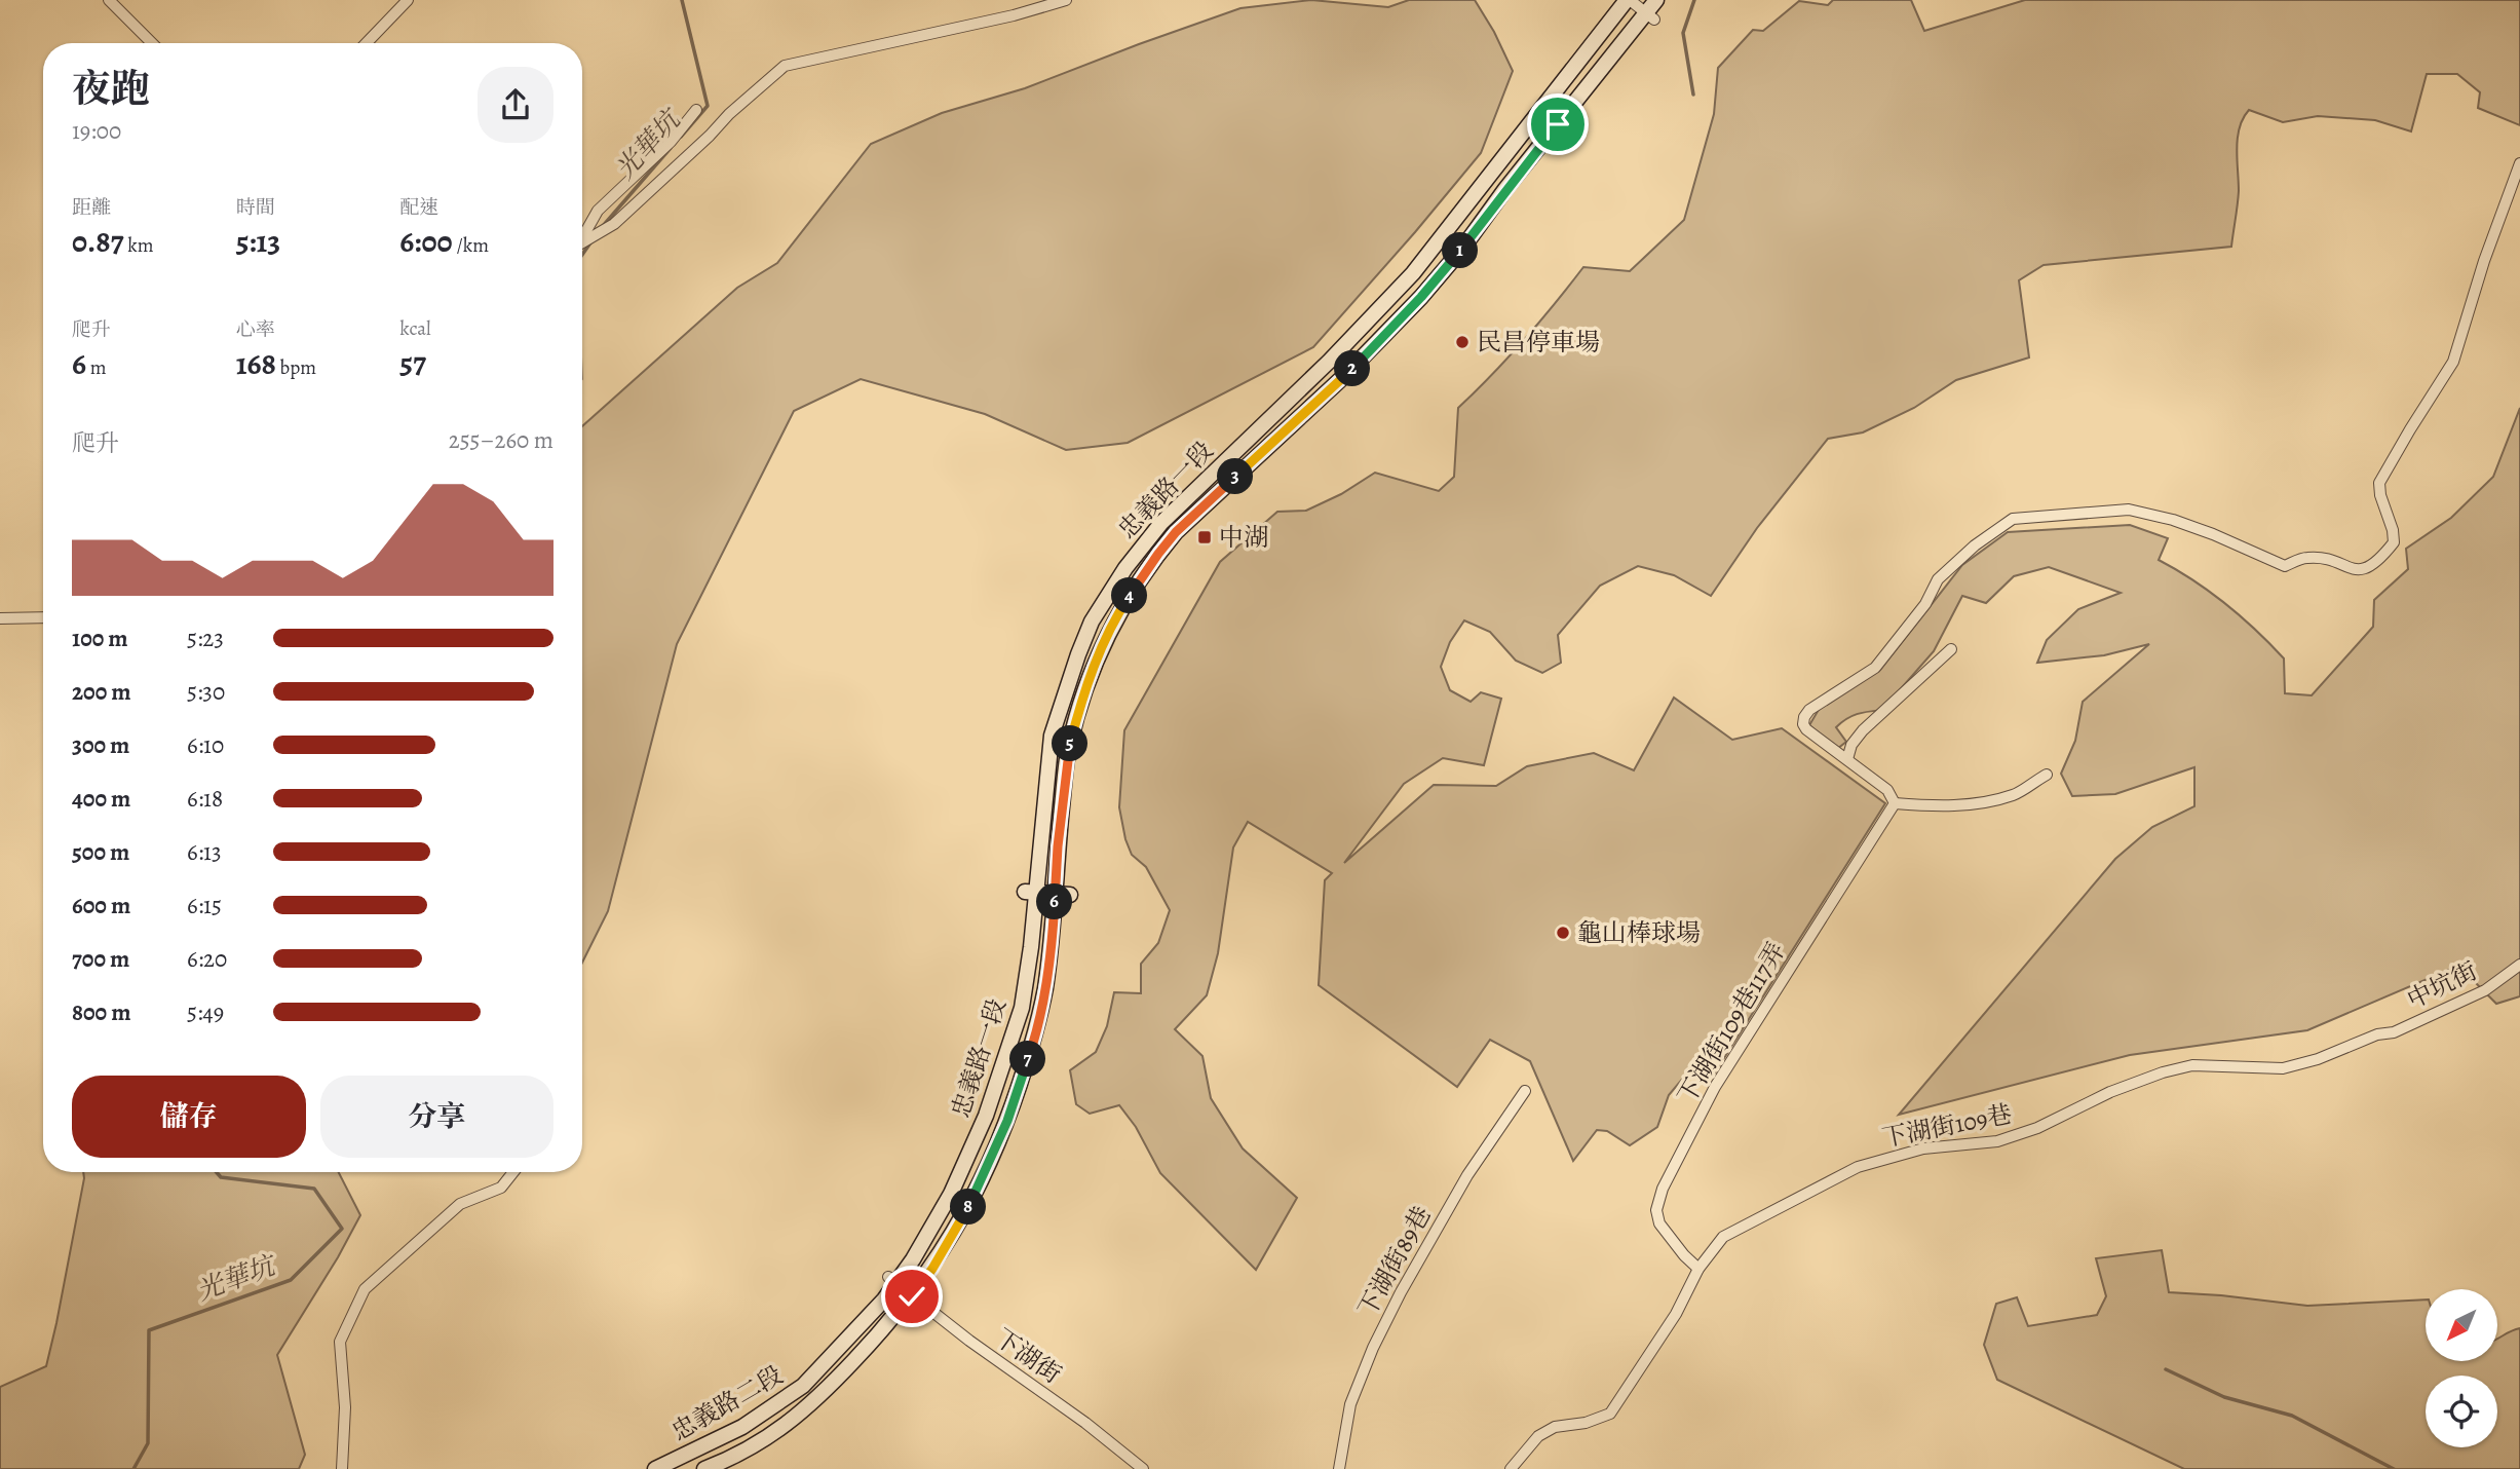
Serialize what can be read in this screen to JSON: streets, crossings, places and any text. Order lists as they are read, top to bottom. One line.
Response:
{"streets":{"main road":["忠義路一段","忠義路二段"],"street":["中坑街","下湖街109巷117弄","下湖街109巷","下湖街89巷","下湖街"]},"crossings":[["忠義路一段","下湖街"],["忠義路一段","忠義路二段"],["中坑街","下湖街109巷"],["下湖街109巷117弄","下湖街109巷"],["下湖街","忠義路二段"]],"water":["光華坑"],"places":{"other":["民昌停車場","龜山棒球場"],"transit":["中湖"]},"north":"bottom left","page":{"heading":["夜跑","19:00"],"stats":[["距離","0.87 km"],["時間","5:13"],["配速","6:00 /km"],["爬升","6 m"],["心率","168 bpm"],["kcal","57"]],"pins":["1","2","3","4","5","6","7","8"],"chart":["爬升","255–260 m"],"list":[{"name":"100 m","note":"5:23"},{"name":"200 m","note":"5:30"},{"name":"300 m","note":"6:10"},{"name":"400 m","note":"6:18"},{"name":"500 m","note":"6:13"},{"name":"600 m","note":"6:15"},{"name":"700 m","note":"6:20"},{"name":"800 m","note":"5:49"}],"buttons":["儲存","分享"]}}
